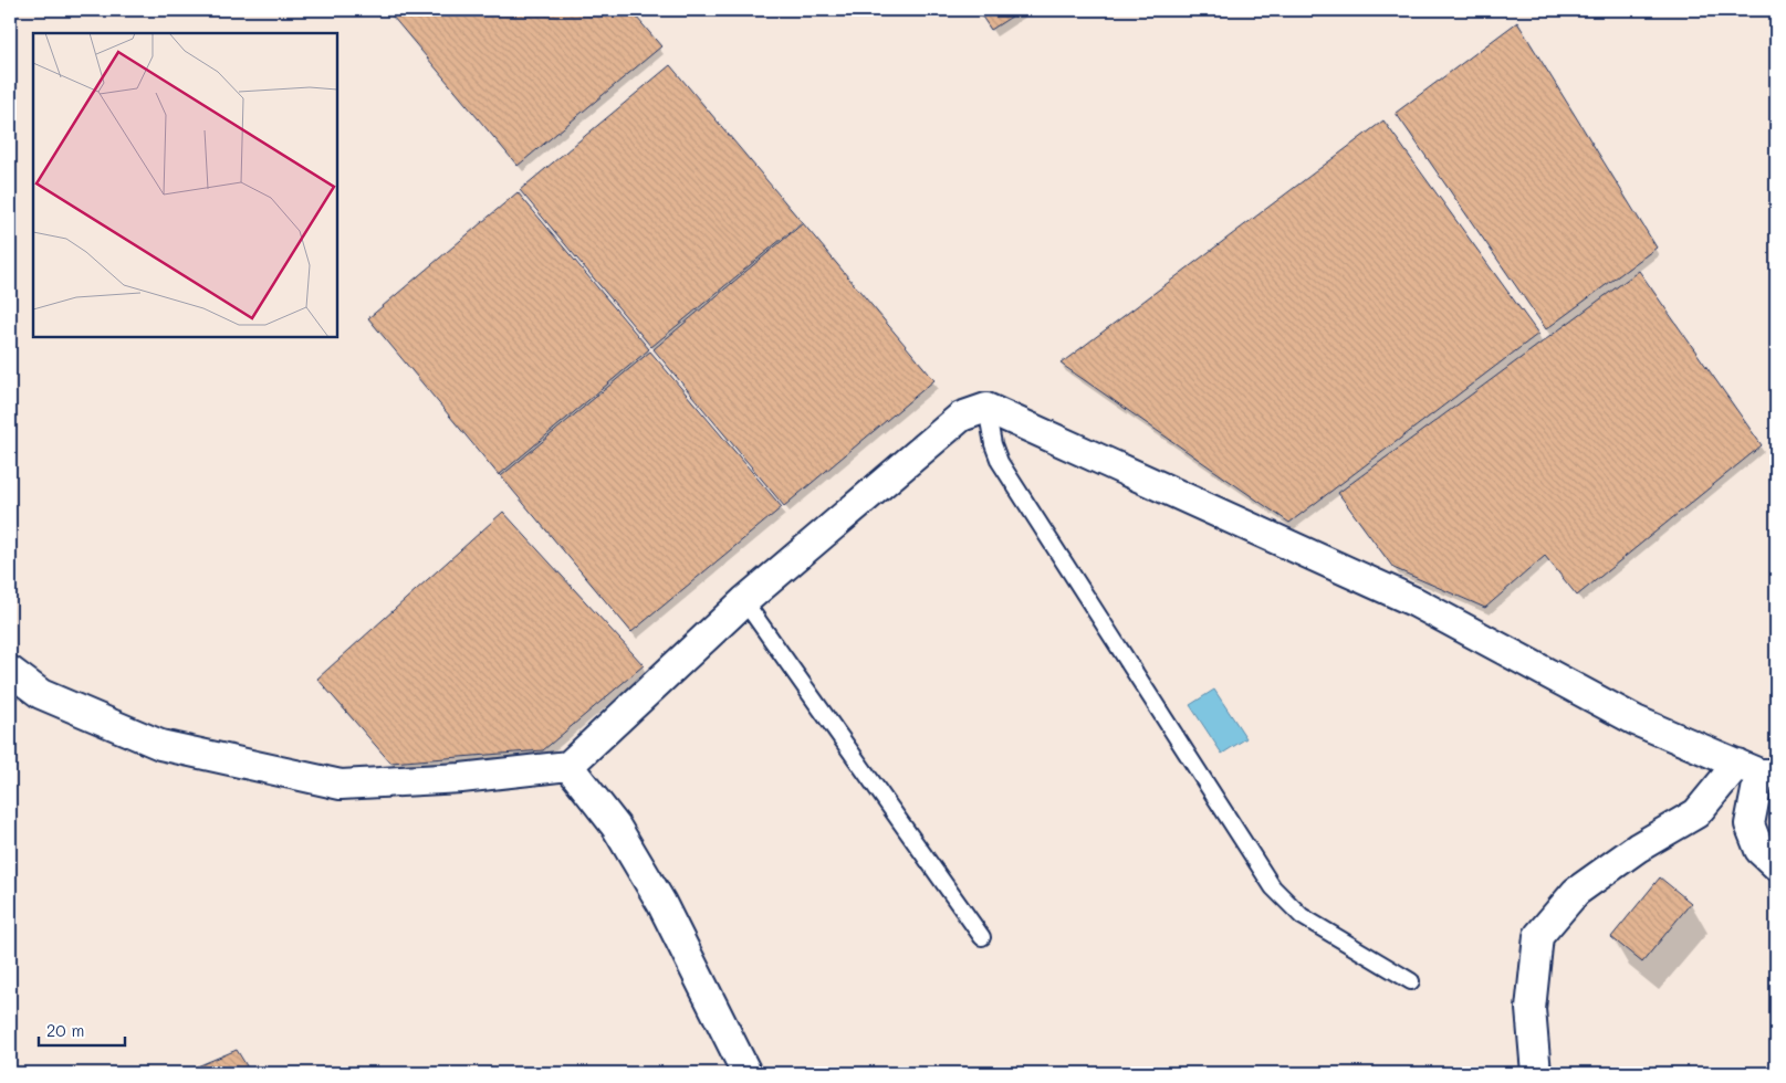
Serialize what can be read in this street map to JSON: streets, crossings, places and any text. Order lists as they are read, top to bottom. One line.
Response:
{"scale_bar":"20 m"}
